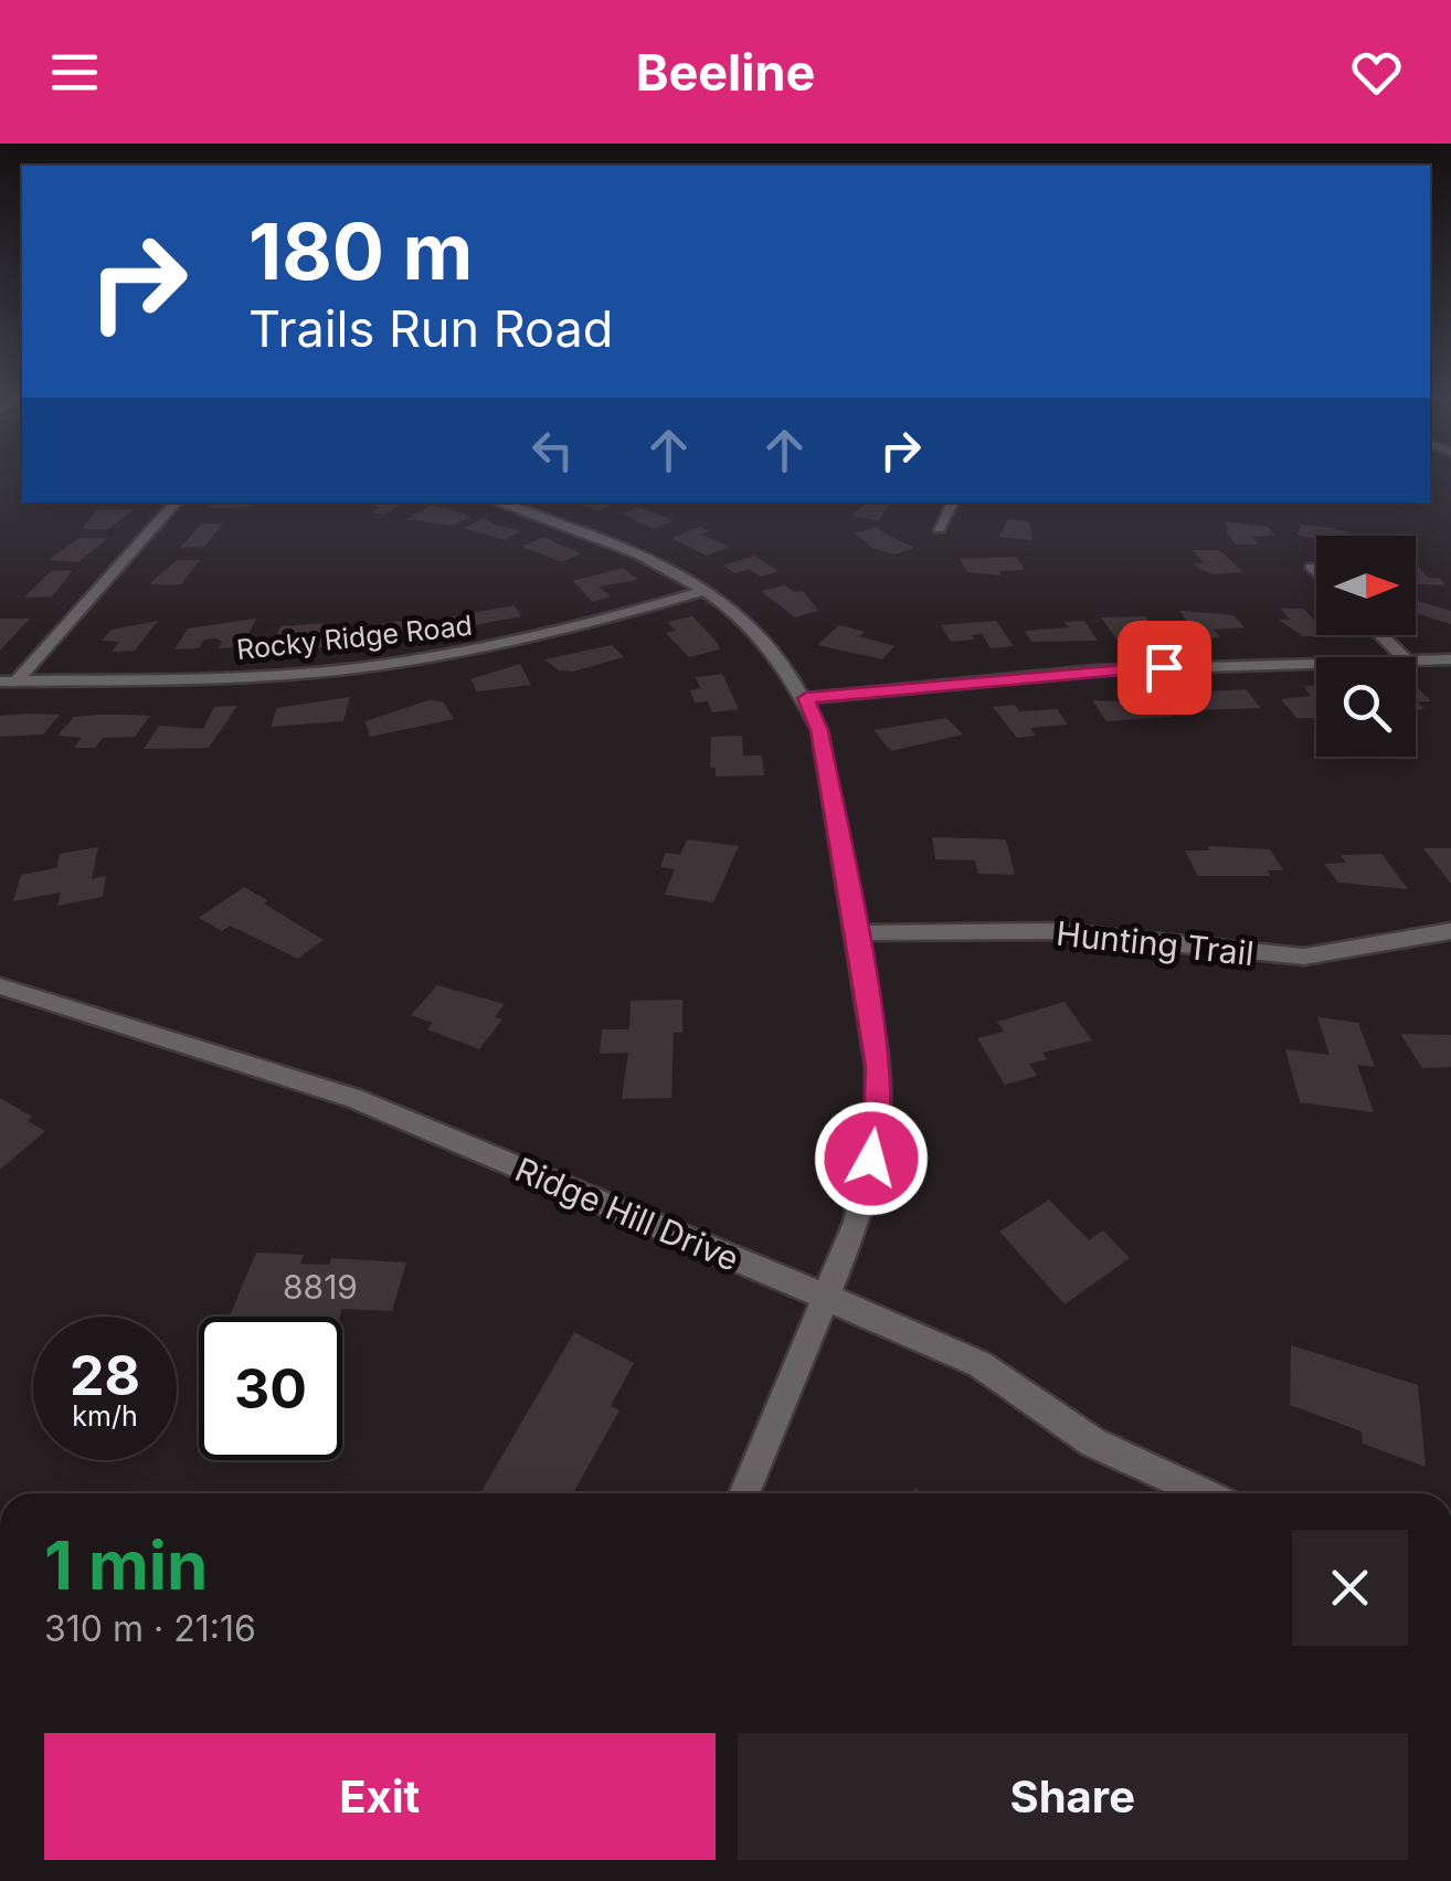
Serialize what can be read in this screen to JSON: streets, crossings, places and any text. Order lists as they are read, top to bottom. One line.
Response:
{"streets":{"street":["Rocky Ridge Road","Hunting Trail","Ridge Hill Drive"]},"house_numbers":["8819"],"north":"right","page":{"header":"Beeline","turn":["180 m","Trails Run Road"],"speed":"28 km/h","limit":"30","heading":["1 min","310 m · 21:16"],"buttons":["Exit","Share"]}}
